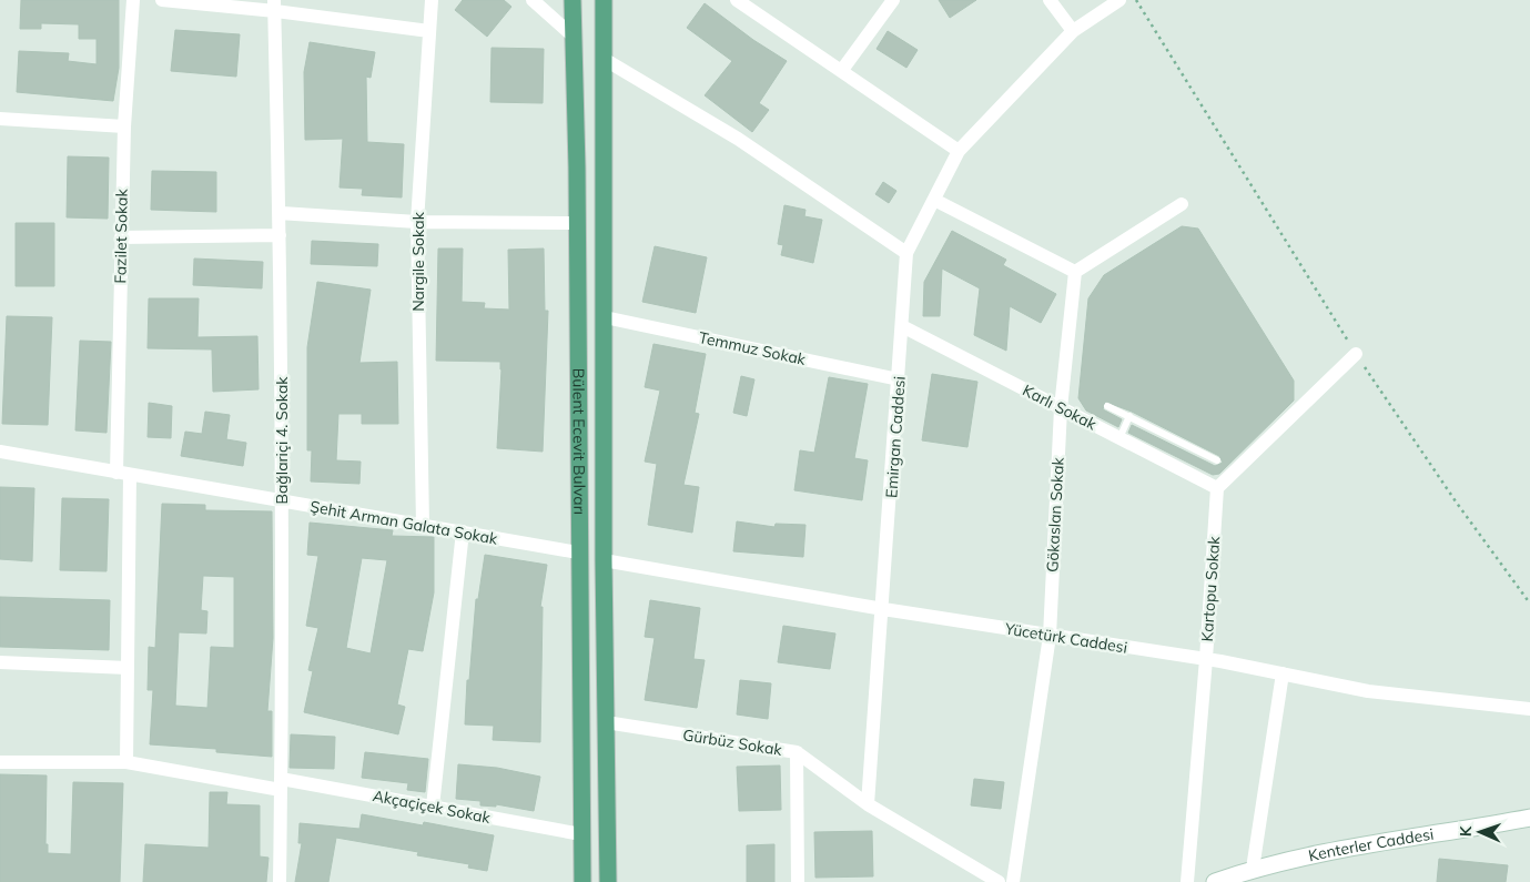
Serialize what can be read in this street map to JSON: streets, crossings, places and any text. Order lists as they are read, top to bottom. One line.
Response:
{"streets":{"main road":["Bülent Ecevit Bulvarı"],"street":["Fazilet Sokak","Nargile Sokak","Temmuz Sokak","Karlı Sokak","Emirgan Caddesi","Bağlariçi 4. Sokak","Gökaslan Sokak","Şehit Arman Galata Sokak","Kartopu Sokak","Yücetürk Caddesi","Gürbüz Sokak","Akçaçiçek Sokak","Kenterler Caddesi"]},"crossings":[["Fazilet Sokak","Şehit Arman Galata Sokak"],["Fazilet Sokak","Akçaçiçek Sokak"],["Nargile Sokak","Şehit Arman Galata Sokak"],["Temmuz Sokak","Emirgan Caddesi"],["Temmuz Sokak","Bülent Ecevit Bulvarı"],["Karlı Sokak","Emirgan Caddesi"],["Karlı Sokak","Gökaslan Sokak"],["Karlı Sokak","Kartopu Sokak"],["Emirgan Caddesi","Yücetürk Caddesi"],["Bağlariçi 4. Sokak","Şehit Arman Galata Sokak"],["Bağlariçi 4. Sokak","Akçaçiçek Sokak"],["Bülent Ecevit Bulvarı","Şehit Arman Galata Sokak"],["Bülent Ecevit Bulvarı","Yücetürk Caddesi"],["Bülent Ecevit Bulvarı","Gürbüz Sokak"],["Bülent Ecevit Bulvarı","Akçaçiçek Sokak"],["Gökaslan Sokak","Yücetürk Caddesi"],["Kartopu Sokak","Yücetürk Caddesi"]],"north":"left"}
